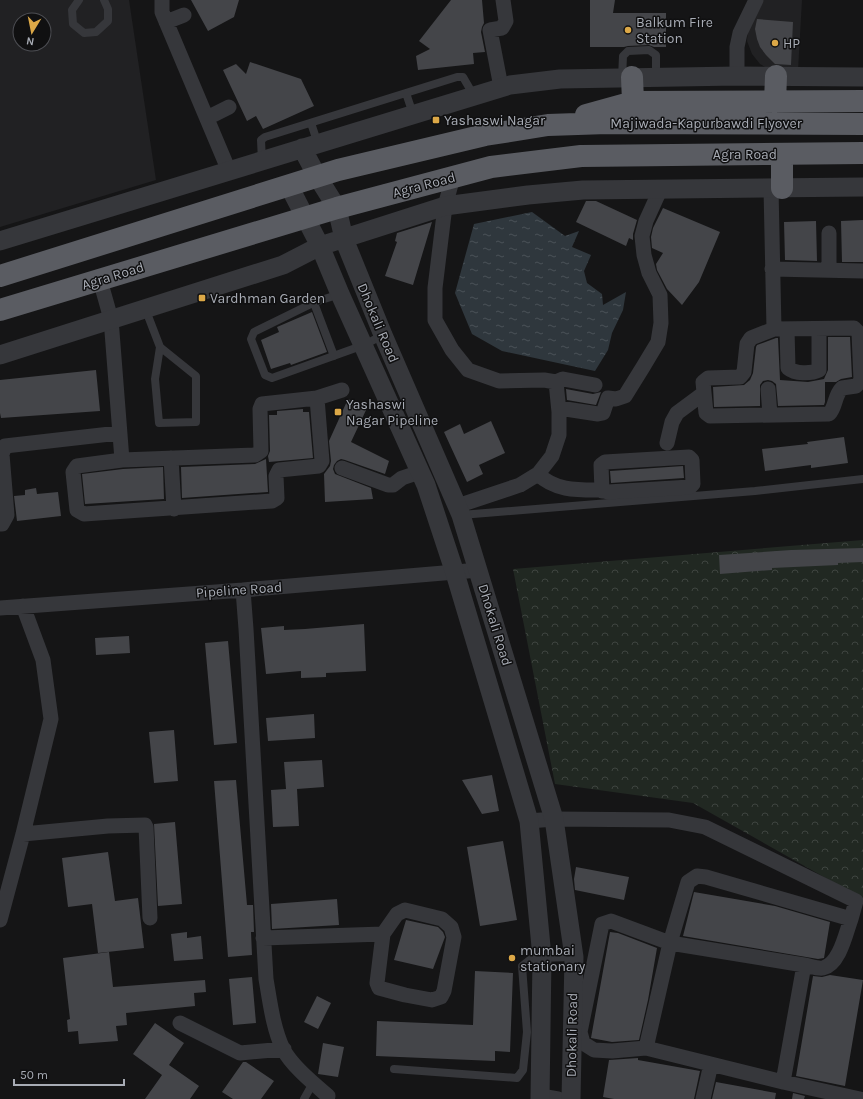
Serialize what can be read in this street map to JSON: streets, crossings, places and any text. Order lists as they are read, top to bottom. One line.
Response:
{"streets":{"highway":["Majiwada-Kapurbawdi Flyover","Agra Road"],"street":["Dhokali Road","Pipeline Road"]},"crossings":[["Agra Road","Dhokali Road"],["Dhokali Road","Pipeline Road"]],"places":{"other":["Balkum Fire Station","HP","mumbai stationary"],"transit":["Yashaswi Nagar","Vardhman Garden","Yashaswi Nagar Pipeline"]},"scale_bar":"50 m","north":"bottom"}
